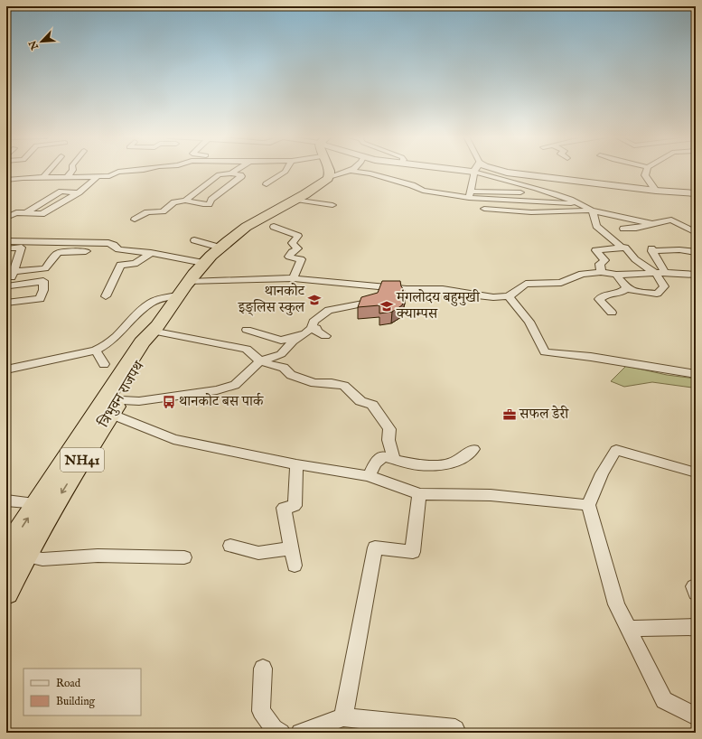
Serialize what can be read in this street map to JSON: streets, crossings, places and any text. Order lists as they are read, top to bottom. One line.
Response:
{"streets":{"highway":["त्रिभुवन राजपथ","NH41"]},"places":{"school or university":["थानकोट इङ्लिस स्कुल","मंगलोदय बहुमुखी क्याम्पस"],"bus stop":["थानकोट बस पार्क"],"office":["सफल डेरी"]},"legend":["Road","Building"],"north":"bottom left"}
